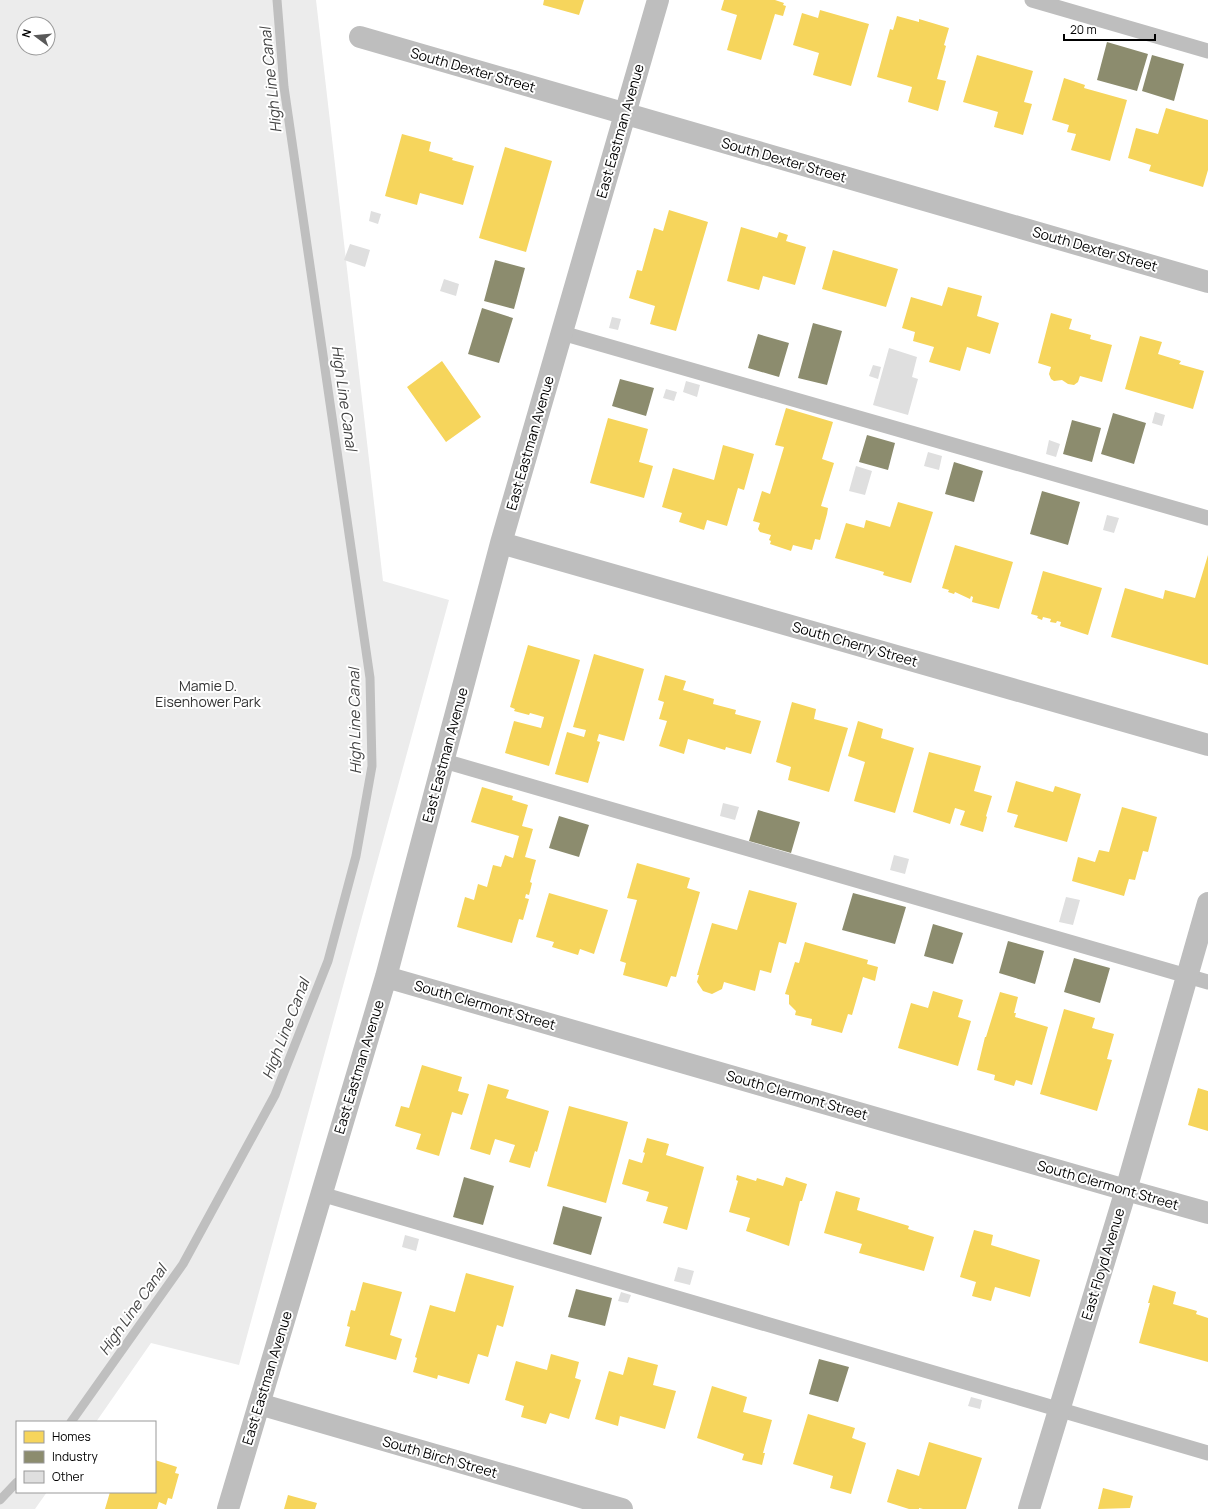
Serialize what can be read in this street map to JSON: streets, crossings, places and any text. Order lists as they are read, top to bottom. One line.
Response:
{"streets":{"street":["South Dexter Street","East Eastman Avenue","South Cherry Street","South Clermont Street","East Floyd Avenue","South Birch Street"]},"crossings":[["South Dexter Street","East Eastman Avenue"],["East Eastman Avenue","South Cherry Street"],["East Eastman Avenue","South Clermont Street"],["East Eastman Avenue","South Birch Street"],["South Clermont Street","East Floyd Avenue"]],"water":["High Line Canal"],"parks":["Mamie D. Eisenhower Park"],"legend":["Homes","Industry","Other"],"scale_bar":"20 m","north":"left"}
